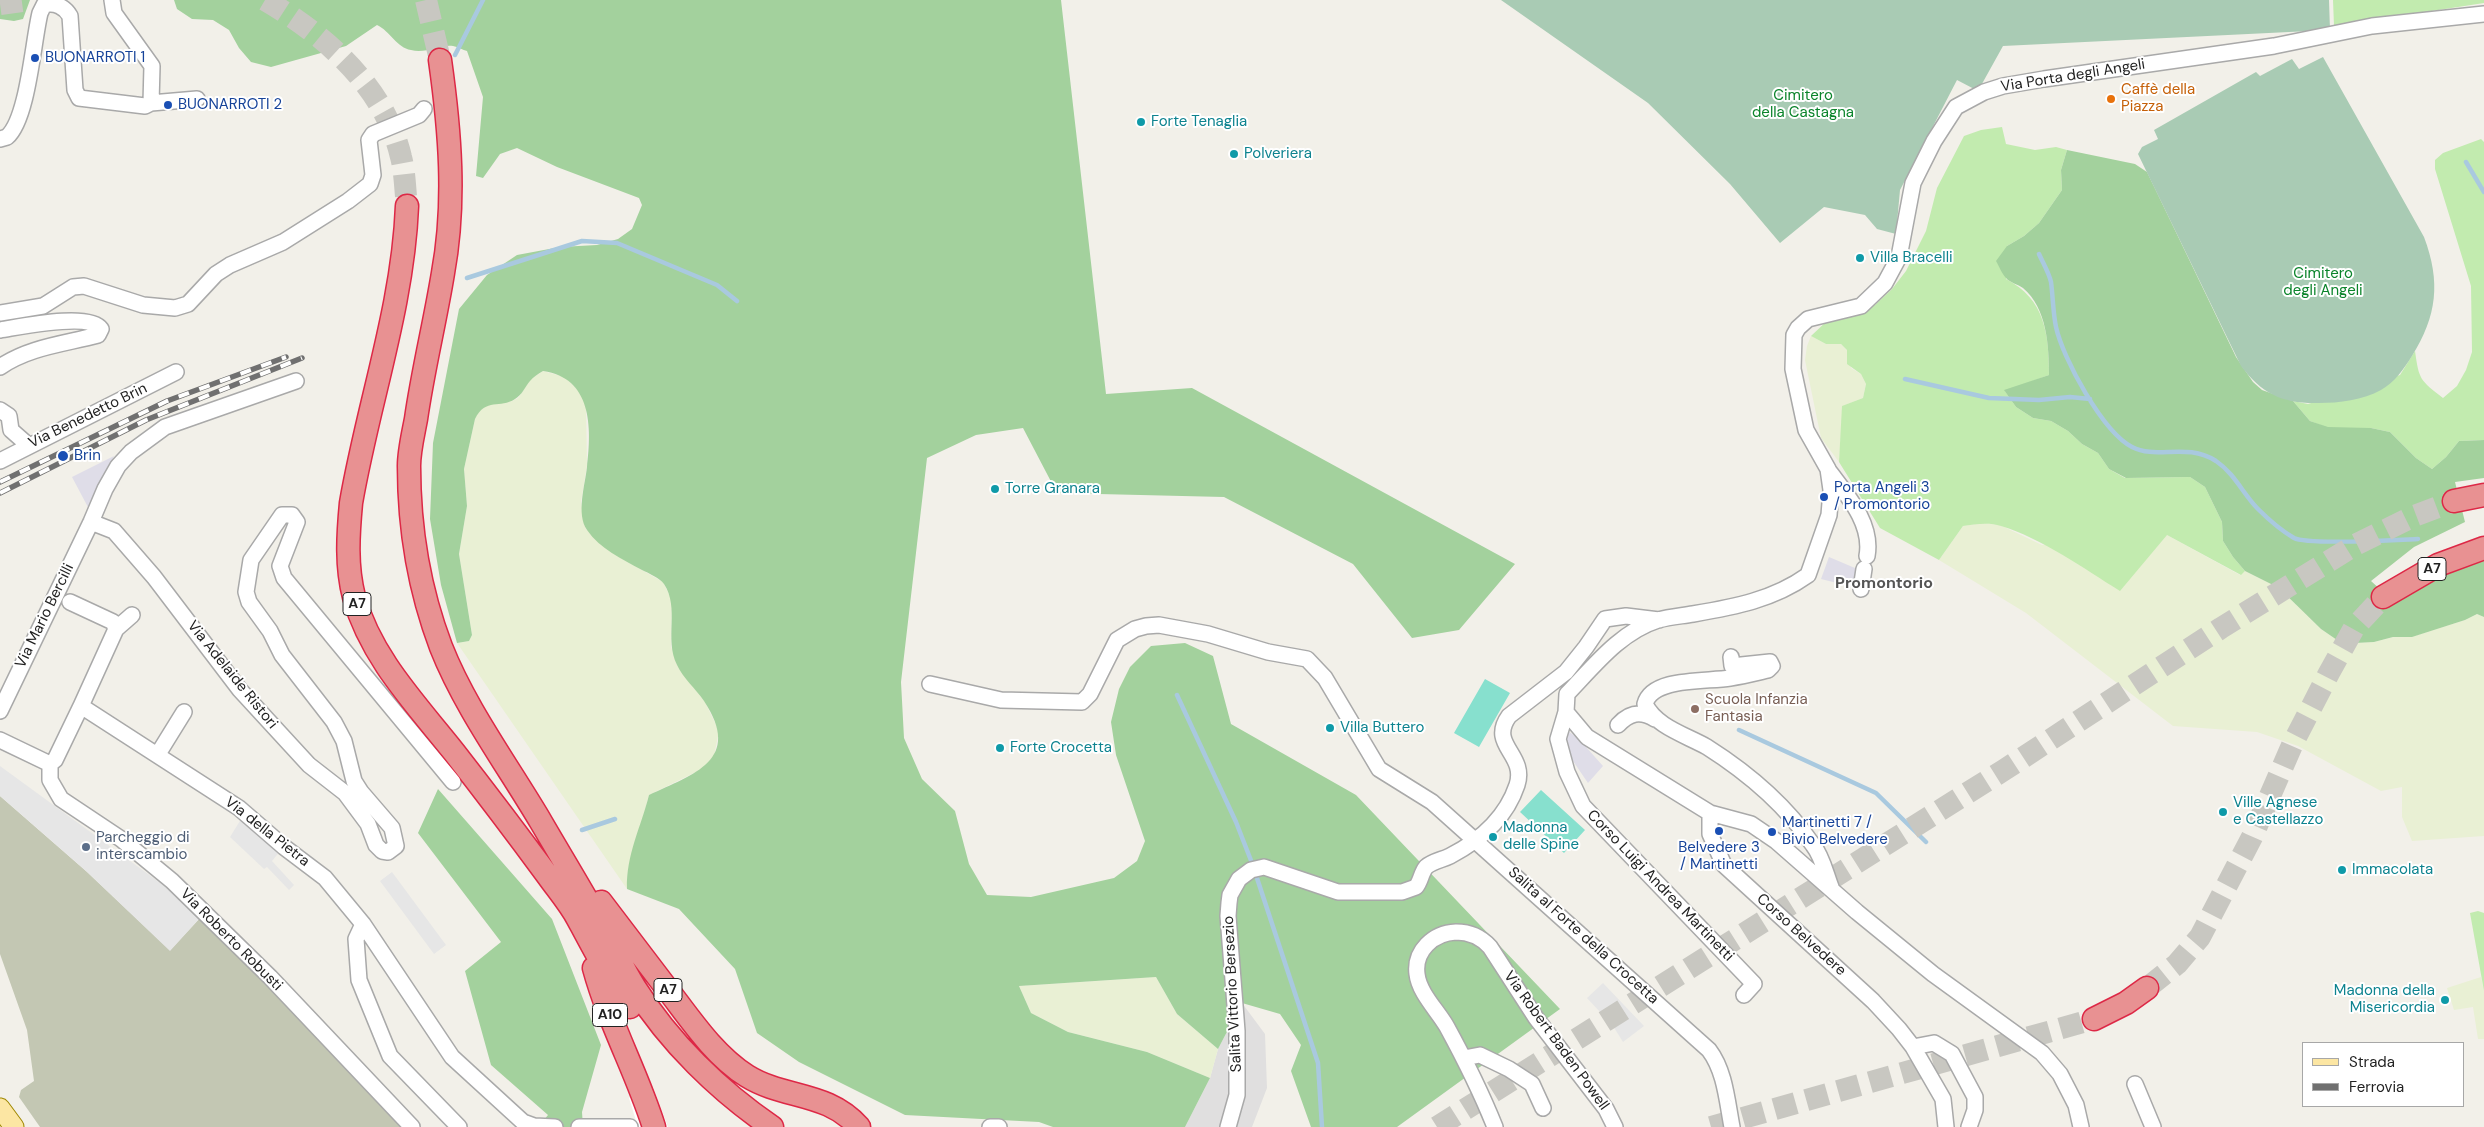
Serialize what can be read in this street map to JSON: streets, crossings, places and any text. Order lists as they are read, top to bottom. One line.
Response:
{"streets":{"highway":["A7","A10"],"street":["Via Porta degli Angeli","Via Benedetto Brin","Via Mario Bercilli","Via Adelaide Ristori","Via della Pietra","Corso Luigi Andrea Martinetti","Corso Belvedere","Salita al Forte della Crocetta","Via Roberto Robusti","Salita Vittorio Bersezio","Via Robert Baden Powell"]},"crossings":[["Via Porta degli Angeli","Corso Luigi Andrea Martinetti"],["A7","A10"],["Via Mario Bercilli","Via Adelaide Ristori"],["Corso Luigi Andrea Martinetti","Salita Vittorio Bersezio"],["Salita al Forte della Crocetta","Salita Vittorio Bersezio"]],"districts":["Promontorio"],"parks":["Cimitero della Castagna","Cimitero degli Angeli"],"places":["BUONARROTI 1","Caffè della Piazza","BUONARROTI 2","Forte Tenaglia","Polveriera","Villa Bracelli","Brin","Torre Granara","Porta Angeli 3 / Promontorio","Scuola Infanzia Fantasia","Villa Buttero","Forte Crocetta","Ville Agnese e Castellazzo","Belvedere 3 / Martinetti","Martinetti 7 / Bivio Belvedere","Madonna delle Spine","Parcheggio di interscambio","Immacolata","Madonna della Misericordia"],"legend":["Strada","Ferrovia"]}
